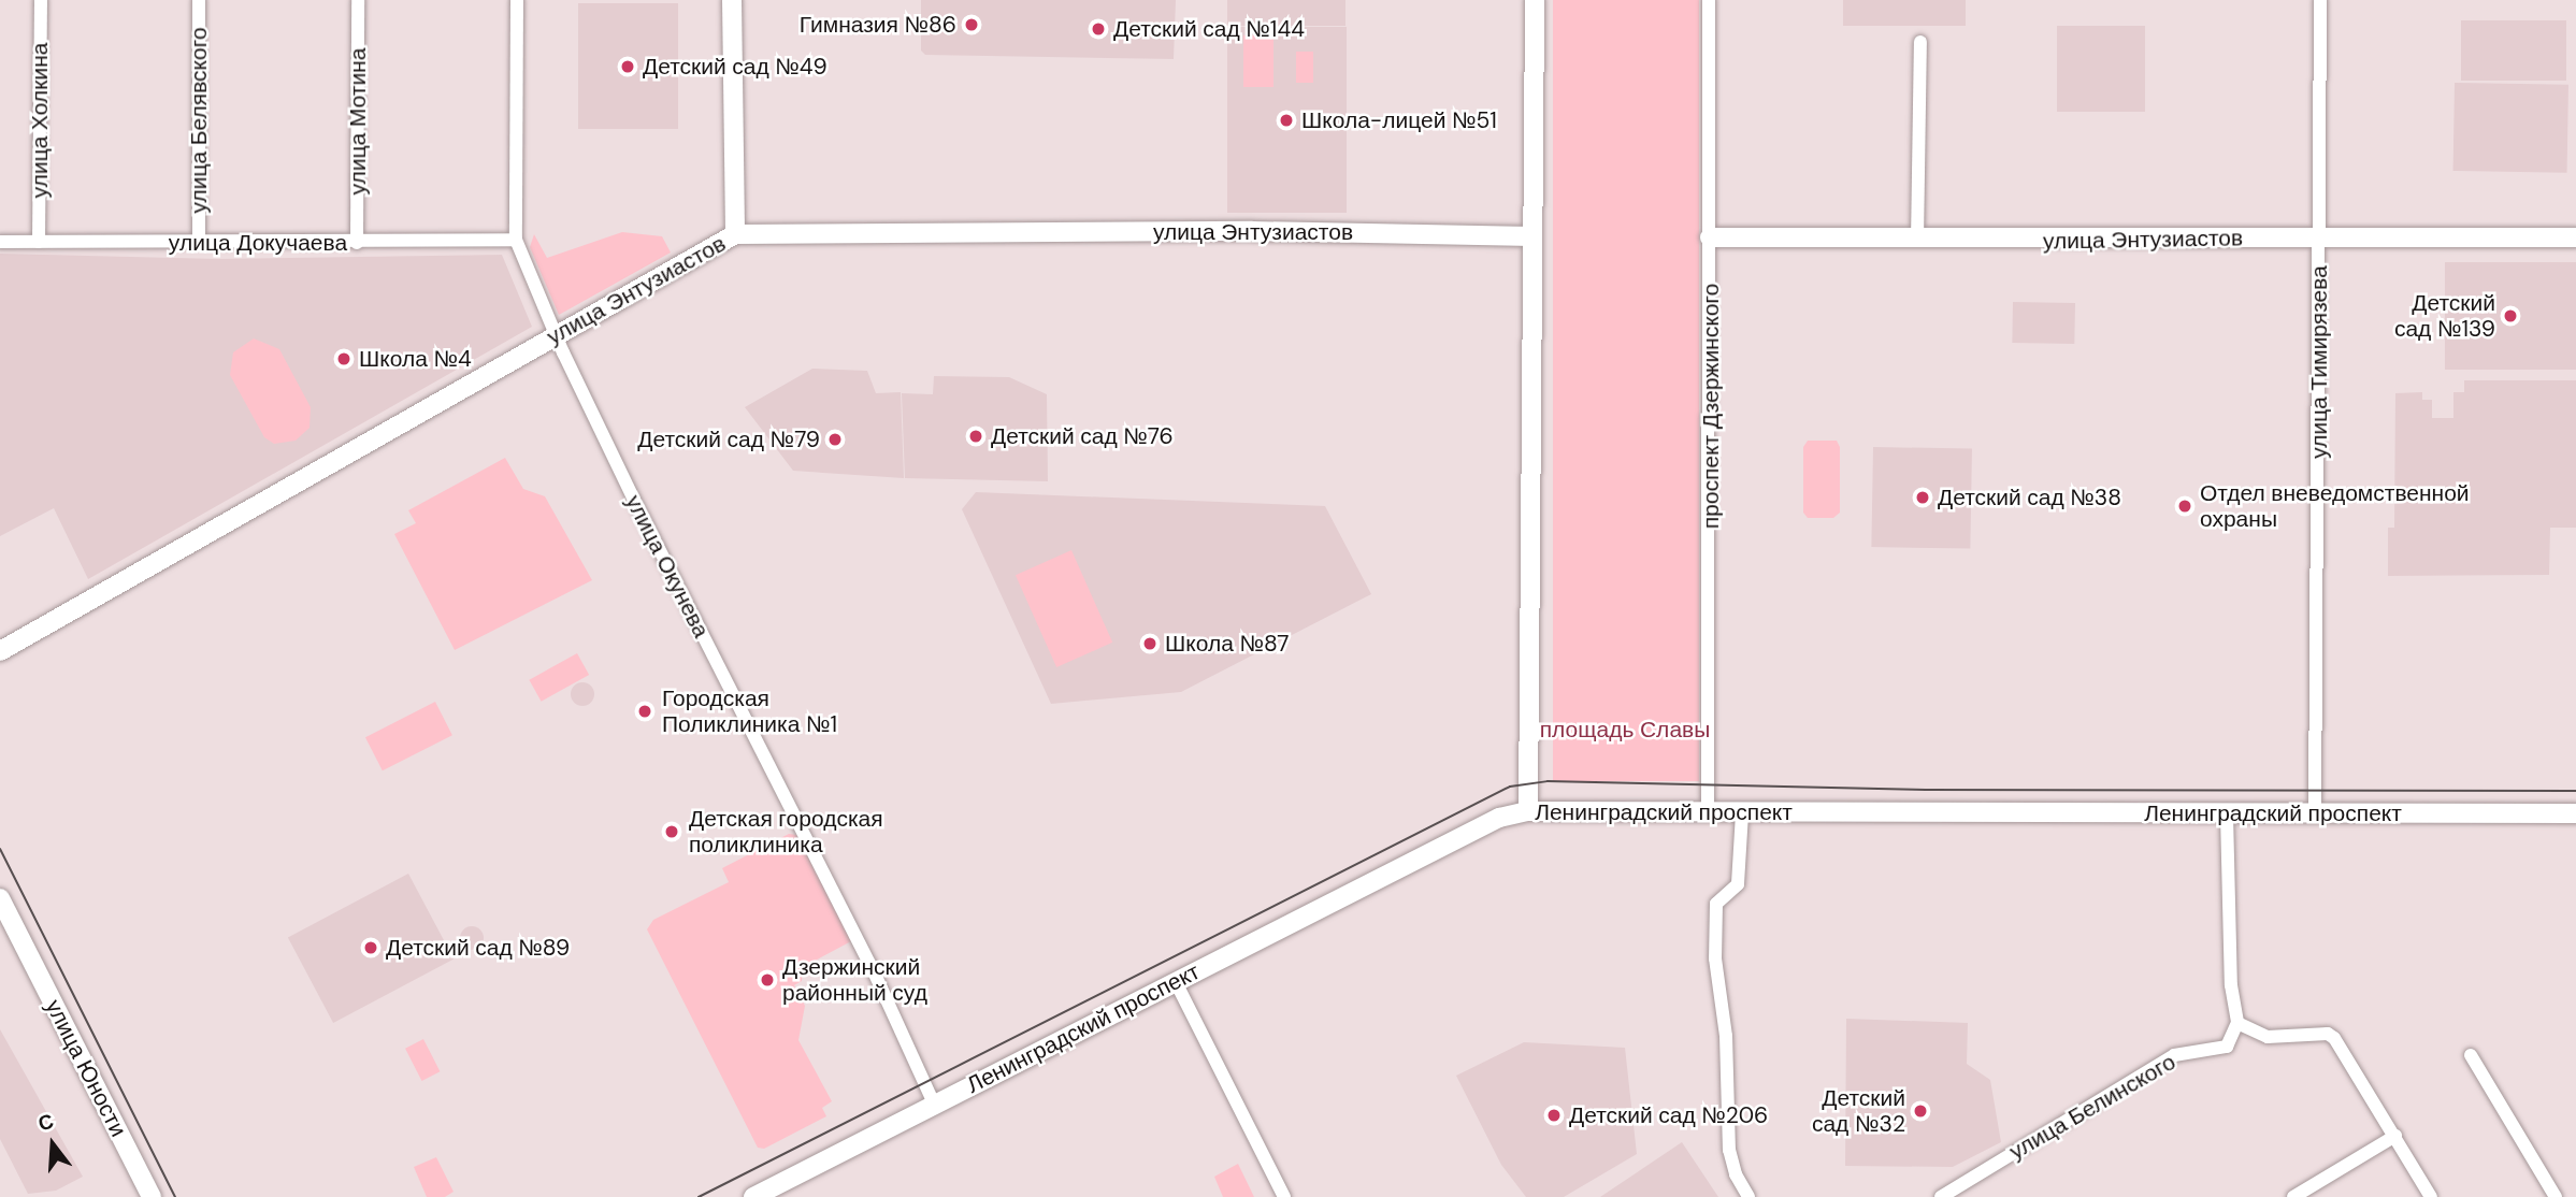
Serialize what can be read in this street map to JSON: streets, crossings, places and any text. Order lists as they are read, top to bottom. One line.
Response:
{"streets":{"street":["улица Холкина","улица Белявского","улица Мотина","улица Энтузиастов","улица Докучаева","улица Тимирязева","проспект Дзержинского","улица Окунева","Ленинградский проспект","улица Юности","улица Белинского"]},"crossings":[["улица Холкина","улица Докучаева"],["улица Белявского","улица Докучаева"],["улица Мотина","улица Докучаева"],["улица Энтузиастов","улица Тимирязева"],["улица Энтузиастов","проспект Дзержинского"],["улица Энтузиастов","улица Окунева"],["улица Докучаева","улица Окунева"],["улица Тимирязева","Ленинградский проспект"],["проспект Дзержинского","Ленинградский проспект"],["улица Окунева","Ленинградский проспект"]],"parks":["площадь Славы"],"places":["Гимназия №86","Детский сад №144","Детский сад №49","Школа-лицей №51","Детский сад №139","Школа №4","Детский сад №76","Детский сад №79","Детский сад №38","Отдел вневедомственной охраны","Школа №87","Городская Поликлиника №1","Детская городская поликлиника","Детский сад №89","Дзержинский районный суд","Детский сад №32","Детский сад №206"],"north":"top"}
